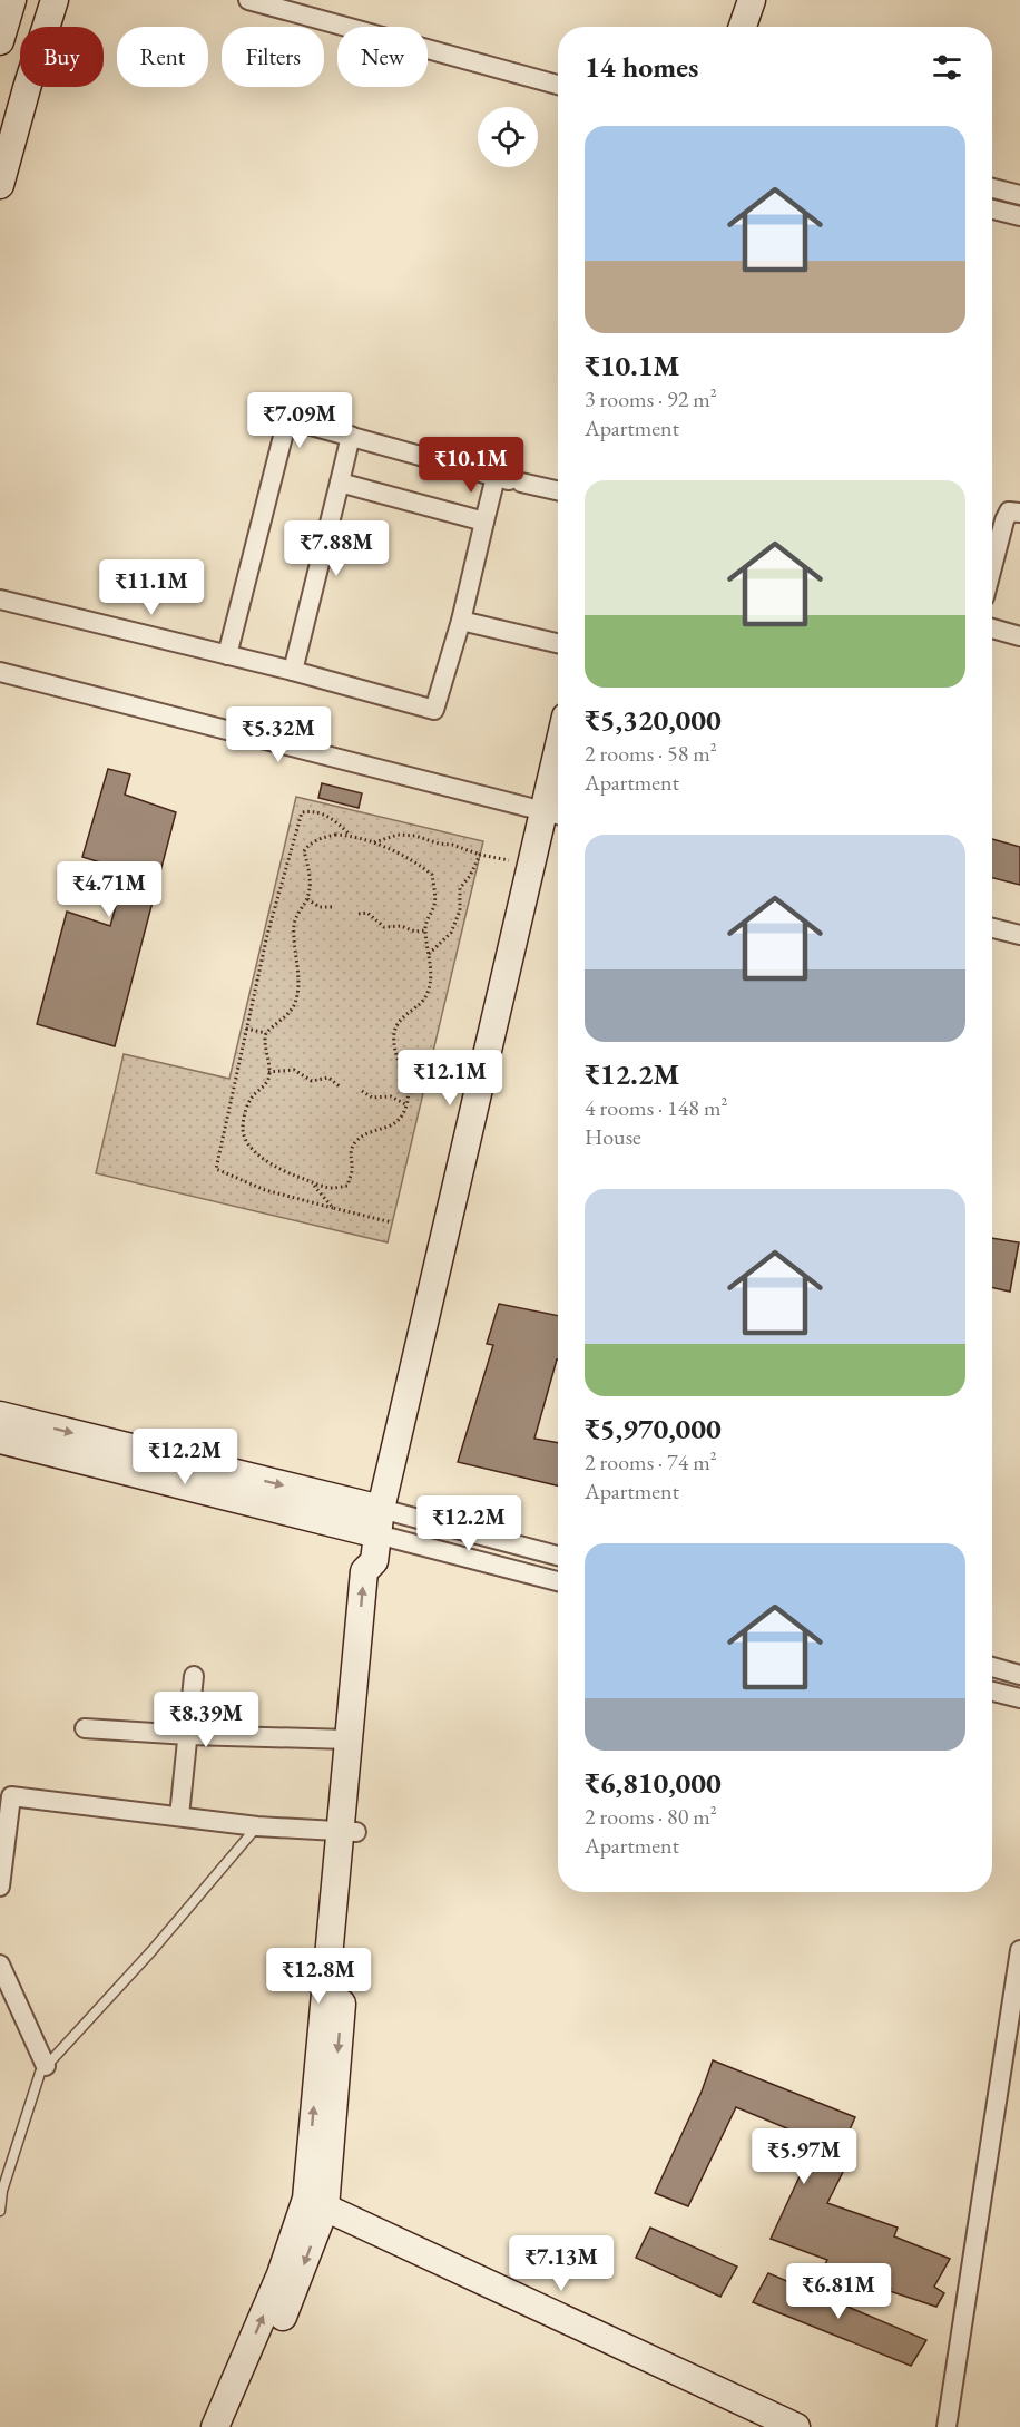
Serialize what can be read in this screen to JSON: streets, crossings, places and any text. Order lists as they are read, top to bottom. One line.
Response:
{"page":{"chip":["Buy","Rent","Filters","New"],"heading":"14 homes","list":[{"name":"₹10.1M","note":"3 rooms · 92 m² · Apartment"},{"name":"₹5,320,000","note":"2 rooms · 58 m² · Apartment"},{"name":"₹12.2M","note":"4 rooms · 148 m² · House"},{"name":"₹5,970,000","note":"2 rooms · 74 m² · Apartment"},{"name":"₹6,810,000","note":"2 rooms · 80 m² · Apartment"}],"price":["₹7.09M","₹10.1M","₹7.88M","₹11.1M","₹5.32M","₹4.71M","₹12.1M","₹12.2M","₹12.2M","₹8.39M","₹12.8M","₹5.97M","₹7.13M","₹6.81M"]}}
